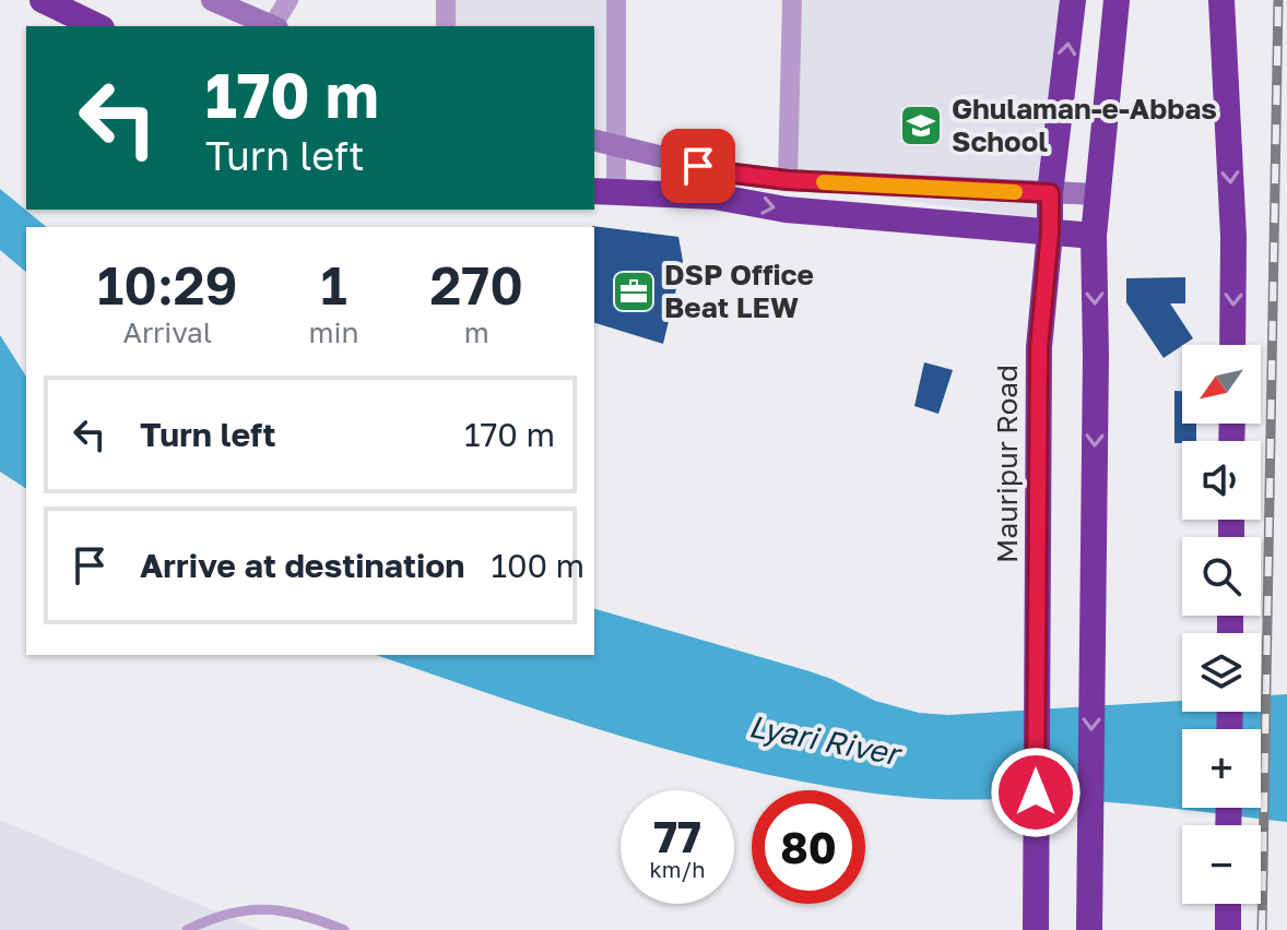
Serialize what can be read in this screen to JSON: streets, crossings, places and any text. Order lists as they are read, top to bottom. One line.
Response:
{"streets":{"highway":["Mauripur Road"]},"water":["Lyari River"],"places":{"school or university":["Ghulaman-e-Abbas School"],"office":["DSP Office Beat LEW"]},"north":"bottom left","page":{"turn":["170 m","Turn left"],"eta":["10:29","Arrival","1","min","270","m"],"map_buttons":["+","−"],"list":[{"name":"Turn left","value":"170 m"},{"name":"Arrive at destination","value":"100 m"}],"speed":"77 km/h","limit":"80"}}
